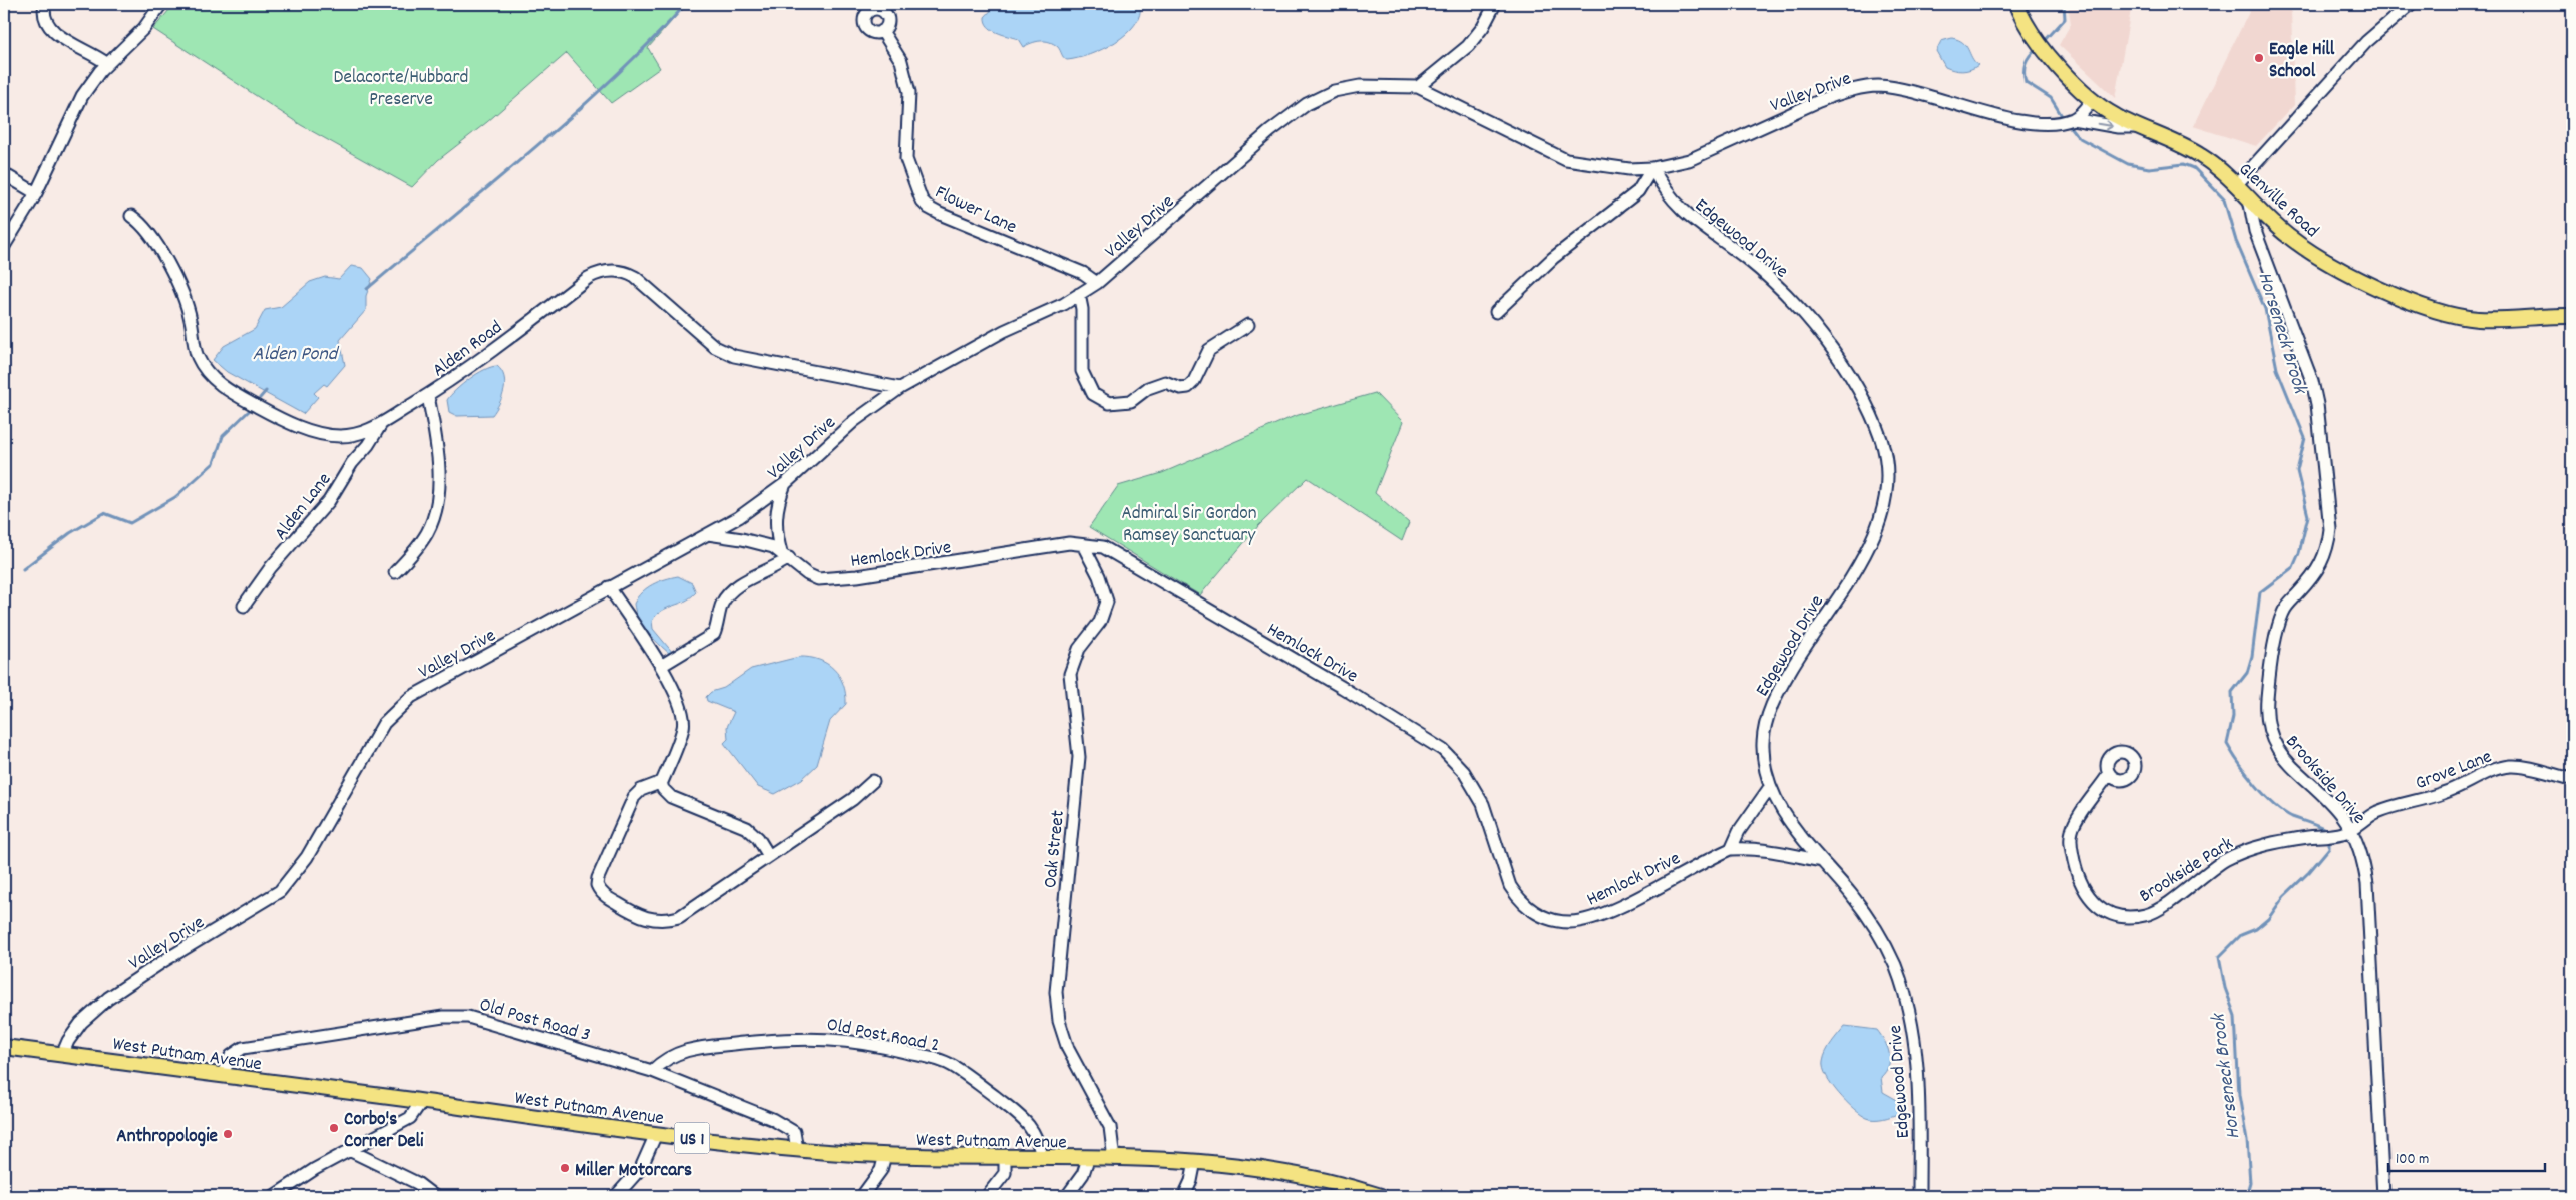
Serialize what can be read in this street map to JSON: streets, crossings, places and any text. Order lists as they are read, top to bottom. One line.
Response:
{"streets":{"main road":["Glenville Road","West Putnam Avenue","US 1"],"street":["Valley Drive","Flower Lane","Edgewood Drive","Alden Road","Alden Lane","Hemlock Drive","Grove Lane","Brookside Drive","Oak Street","Brookside Park","Old Post Road 3","Old Post Road 2"]},"crossings":[["Valley Drive","Glenville Road"],["Valley Drive","Flower Lane"],["Valley Drive","Edgewood Drive"],["Valley Drive","Alden Road"],["Valley Drive","Hemlock Drive"],["Valley Drive","West Putnam Avenue"],["Glenville Road","Brookside Drive"],["Alden Road","Alden Lane"],["Hemlock Drive","Oak Street"],["Grove Lane","Brookside Drive"],["Grove Lane","Brookside Park"],["Brookside Drive","Brookside Park"],["Oak Street","West Putnam Avenue"],["Old Post Road 3","Old Post Road 2"],["Old Post Road 3","West Putnam Avenue"],["Old Post Road 2","West Putnam Avenue"]],"water":["Horseneck Brook","Alden Pond"],"parks":["Delacorte/Hubbard Preserve","Admiral Sir Gordon Ramsey Sanctuary"],"places":["Eagle Hill School","Corbo's Corner Deli","Anthropologie","Miller Motorcars"],"scale_bar":"100 m"}
